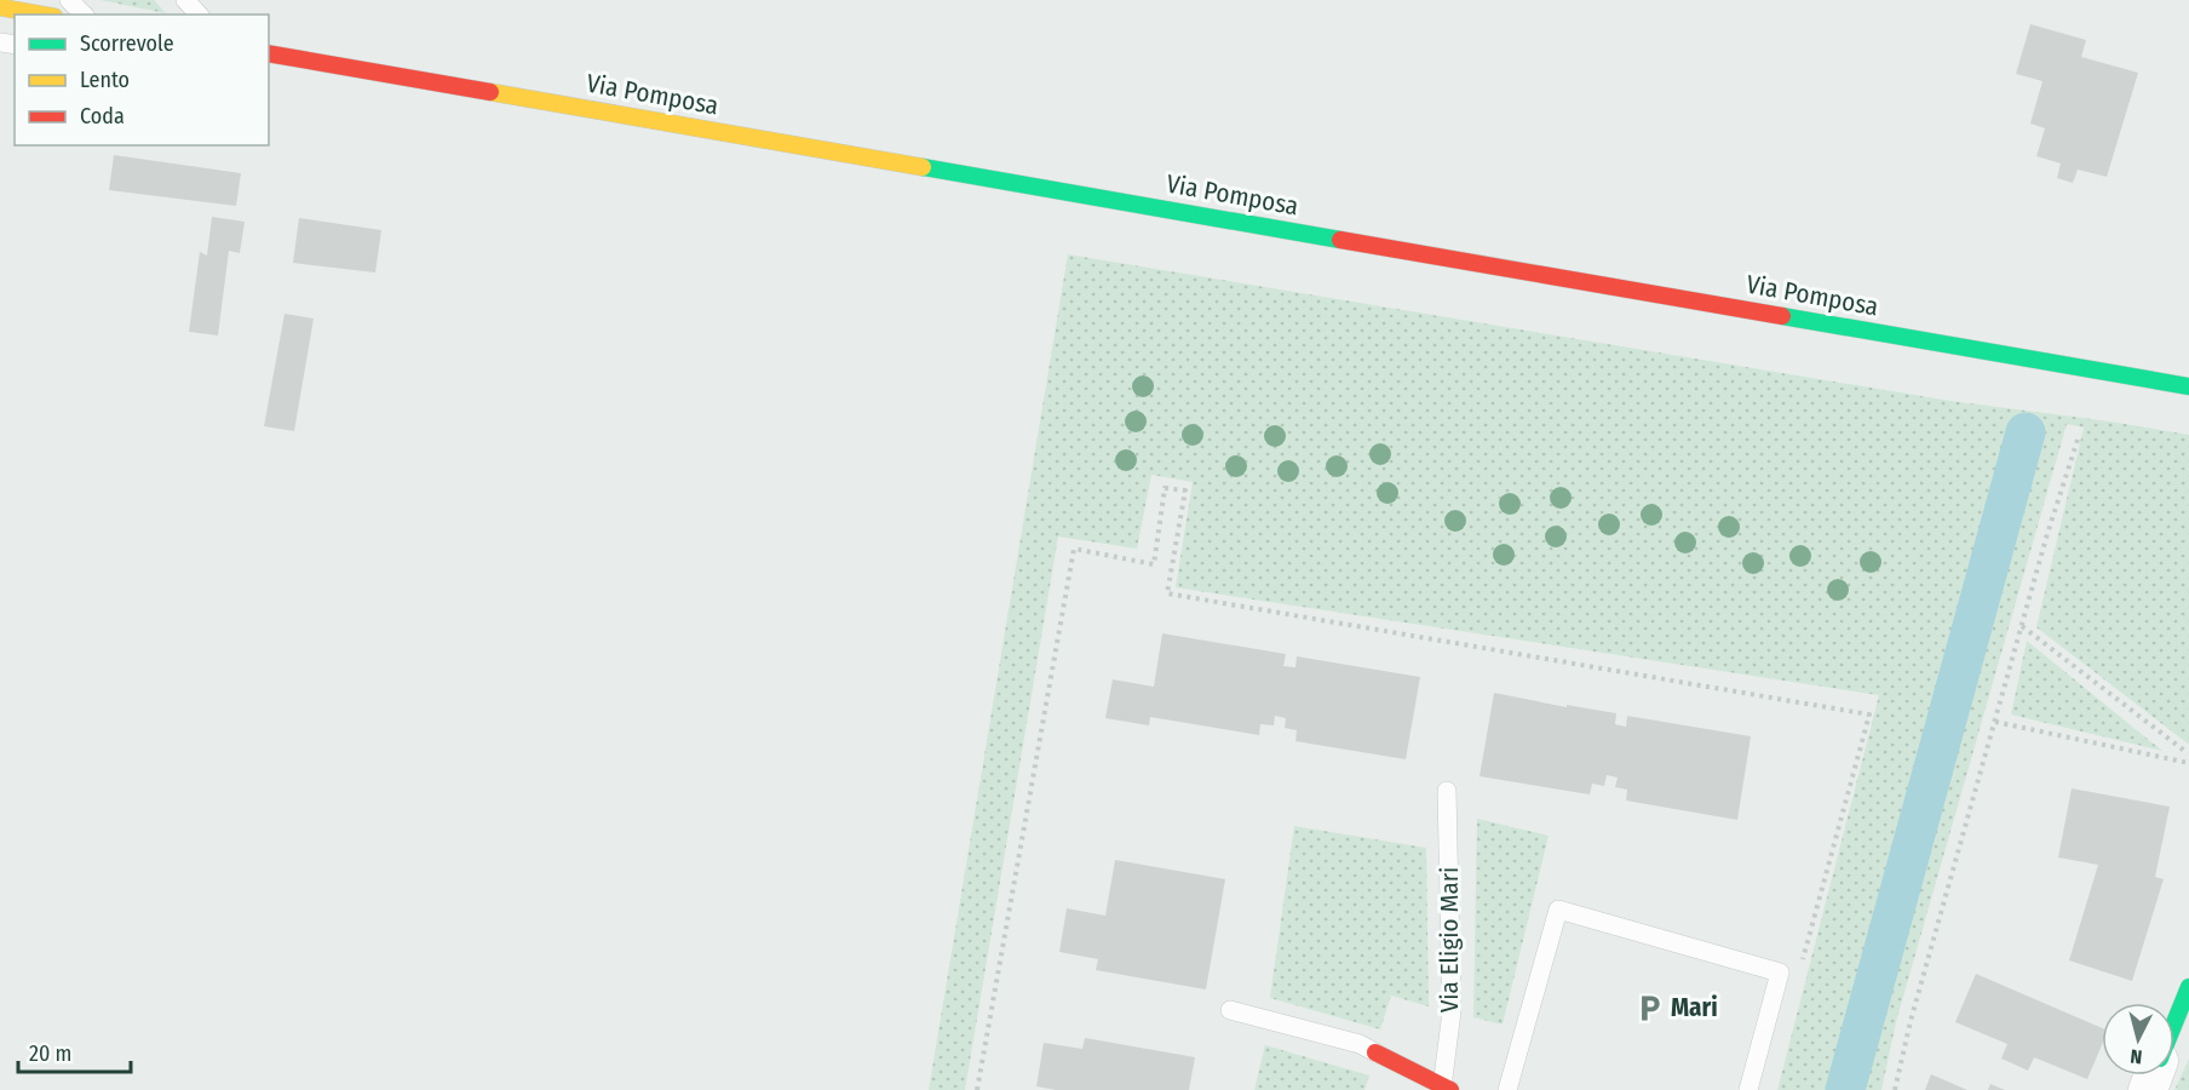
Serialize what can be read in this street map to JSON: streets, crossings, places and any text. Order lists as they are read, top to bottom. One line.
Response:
{"streets":{"main road":["Via Pomposa","Via Eligio Mari"]},"places":{"parking":["Mari"]},"legend":["Scorrevole","Lento","Coda"],"scale_bar":"20 m","north":"bottom"}
